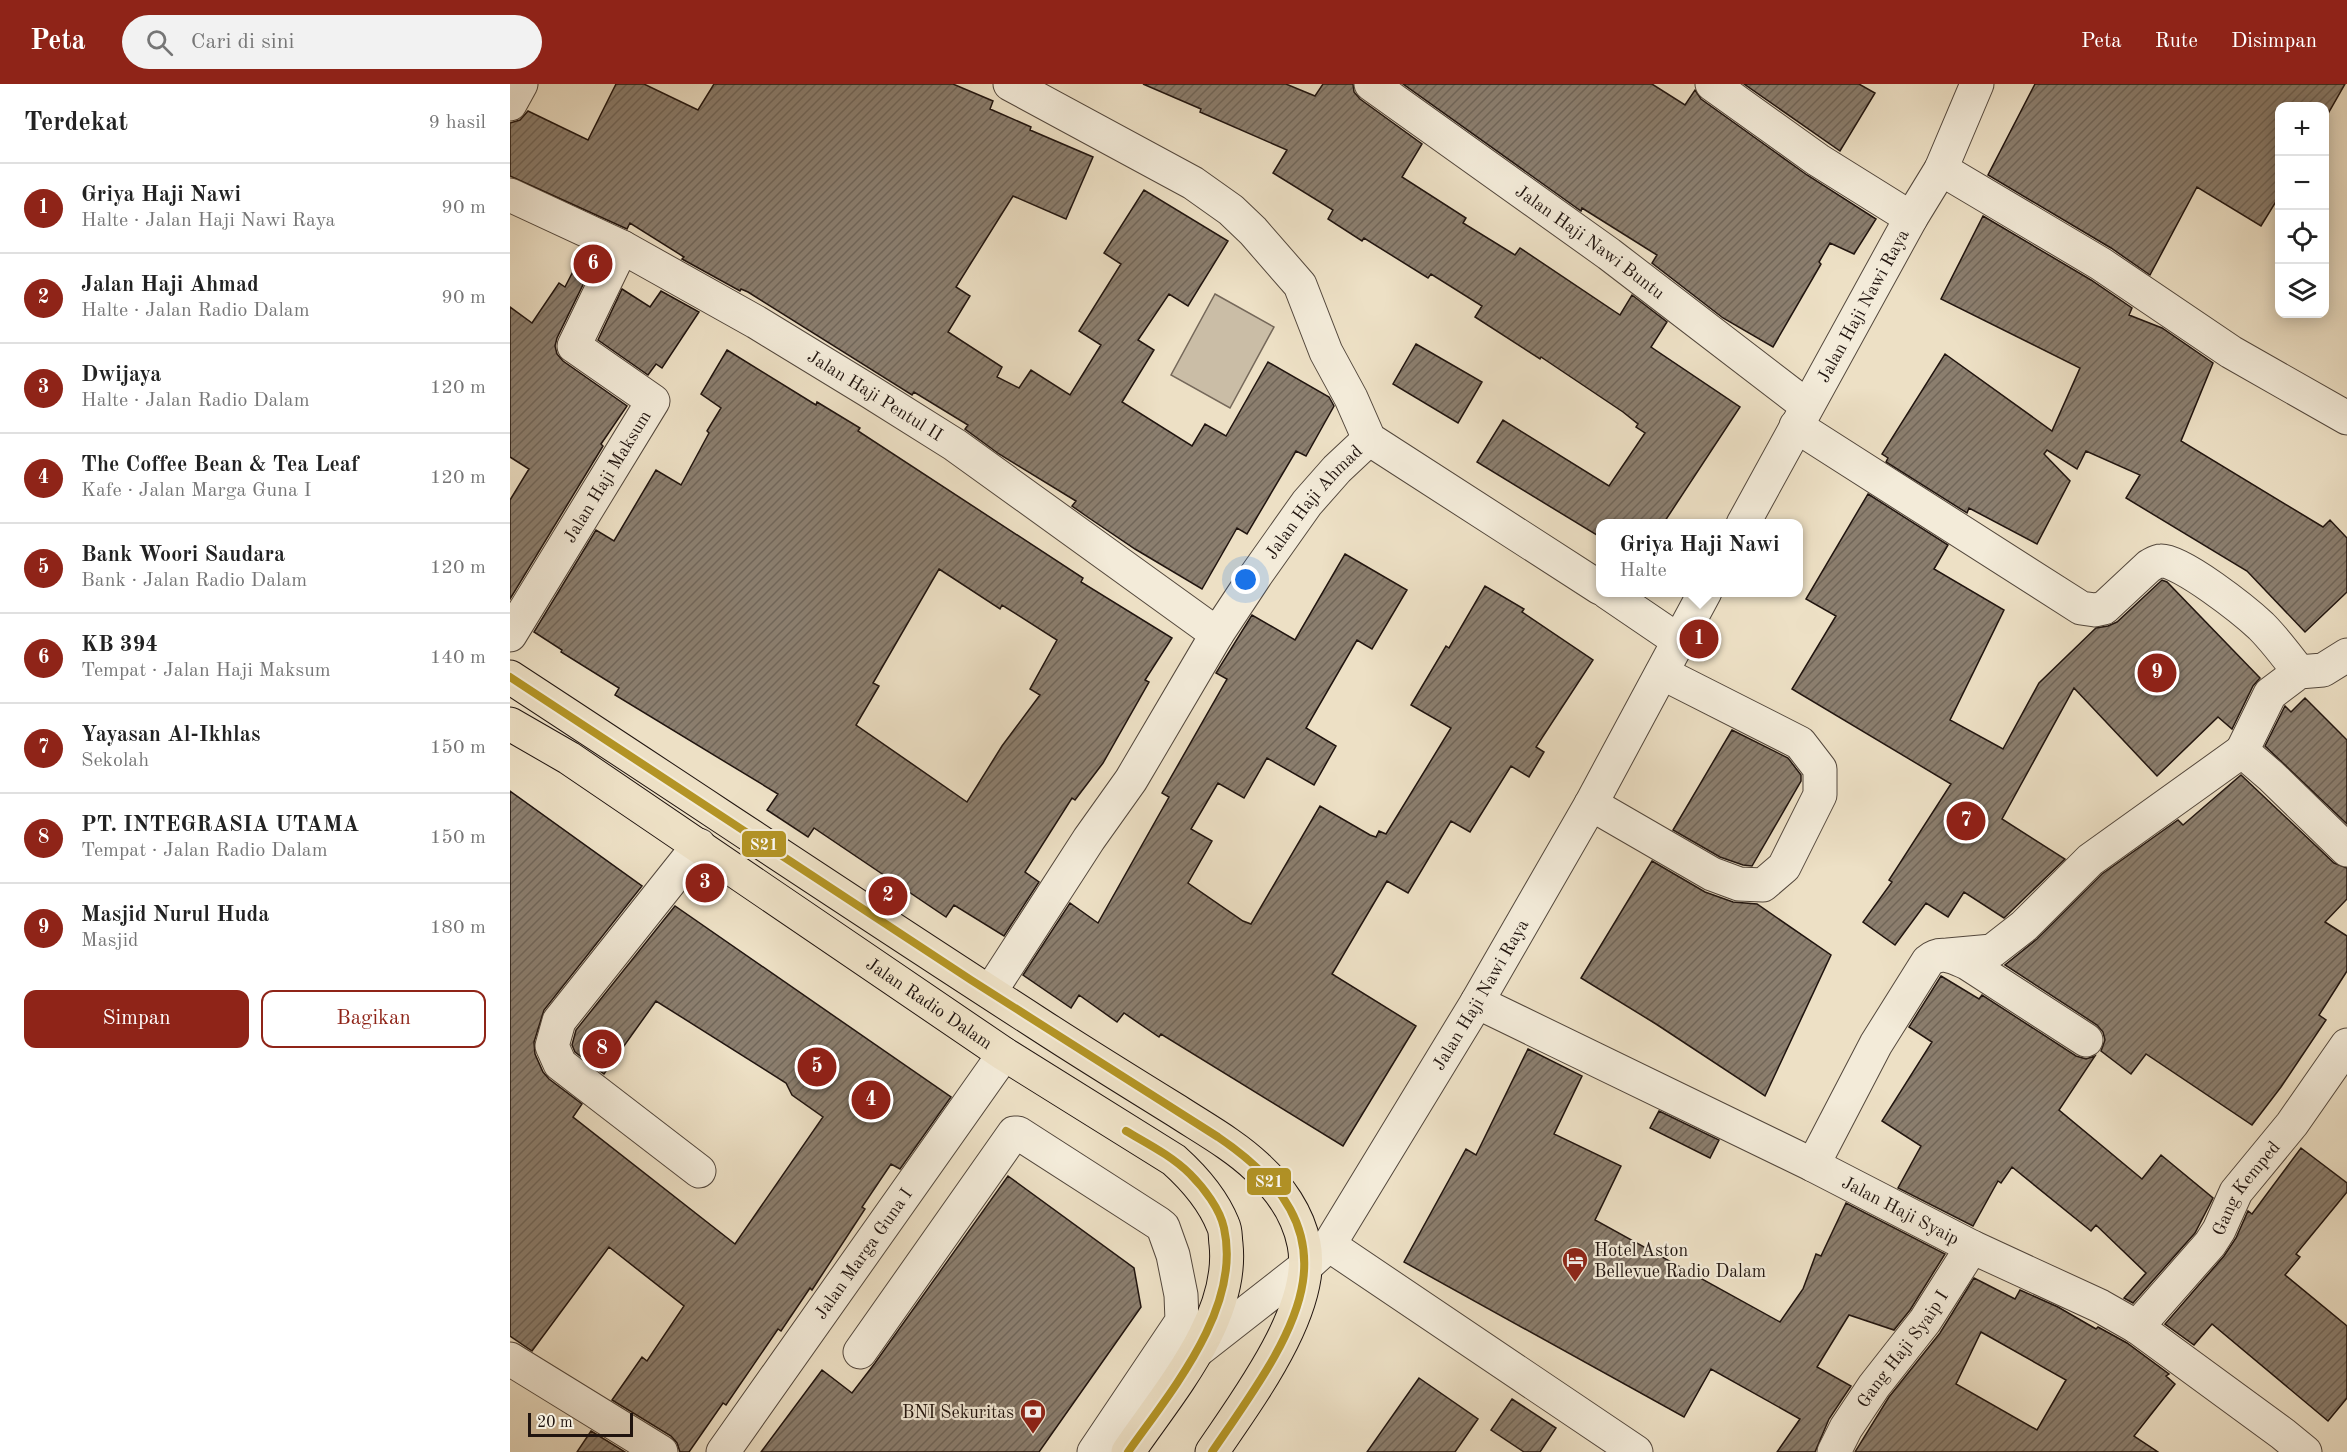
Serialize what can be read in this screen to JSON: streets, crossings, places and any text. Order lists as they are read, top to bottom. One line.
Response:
{"streets":{"main road":["Jalan Radio Dalam"],"street":["Jalan Haji Nawi Buntu","Jalan Haji Nawi Raya","Jalan Haji Pentul II","Jalan Haji Maksum","Jalan Haji Ahmad","Gang Kemped","Jalan Haji Syaip","Jalan Marga Guna I","Gang Haji Syaip I"]},"crossings":[["Jalan Haji Nawi Buntu","Jalan Haji Nawi Raya"],["Jalan Haji Nawi Raya","Jalan Radio Dalam"],["Jalan Haji Nawi Raya","Jalan Haji Syaip"],["Jalan Haji Pentul II","Jalan Haji Maksum"],["Jalan Haji Pentul II","Jalan Haji Ahmad"],["Jalan Radio Dalam","Jalan Marga Guna I"],["Gang Kemped","Jalan Haji Syaip"],["Jalan Haji Syaip","Gang Haji Syaip I"]],"places":{"hotel":["Hotel Aston Bellevue Radio Dalam"],"bank":["BNI Sekuritas"]},"lines":["transit line S21"],"scale_bar":"20 m","page":{"header":"Peta","search":"Cari di sini","nav":["Peta","Rute","Disimpan"],"heading":["Terdekat","9 hasil"],"map_buttons":["+","−"],"list":[{"mark":"1","name":"Griya Haji Nawi","note":"Halte · Jalan Haji Nawi Raya","value":"90 m"},{"mark":"2","name":"Jalan Haji Ahmad","note":"Halte · Jalan Radio Dalam","value":"90 m"},{"mark":"3","name":"Dwijaya","note":"Halte · Jalan Radio Dalam","value":"120 m"},{"mark":"4","name":"The Coffee Bean & Tea Leaf","note":"Kafe · Jalan Marga Guna I","value":"120 m"},{"mark":"5","name":"Bank Woori Saudara","note":"Bank · Jalan Radio Dalam","value":"120 m"},{"mark":"6","name":"KB 394","note":"Tempat · Jalan Haji Maksum","value":"140 m"},{"mark":"7","name":"Yayasan Al-Ikhlas","note":"Sekolah","value":"150 m"},{"mark":"8","name":"PT. INTEGRASIA UTAMA","note":"Tempat · Jalan Radio Dalam","value":"150 m"},{"mark":"9","name":"Masjid Nurul Huda","note":"Masjid","value":"180 m"}],"pins":["6","1","9","7","3","2","8","5","4"],"popup":["Griya Haji Nawi","Halte"],"buttons":["Simpan","Bagikan"],"scale":"20 m"}}
